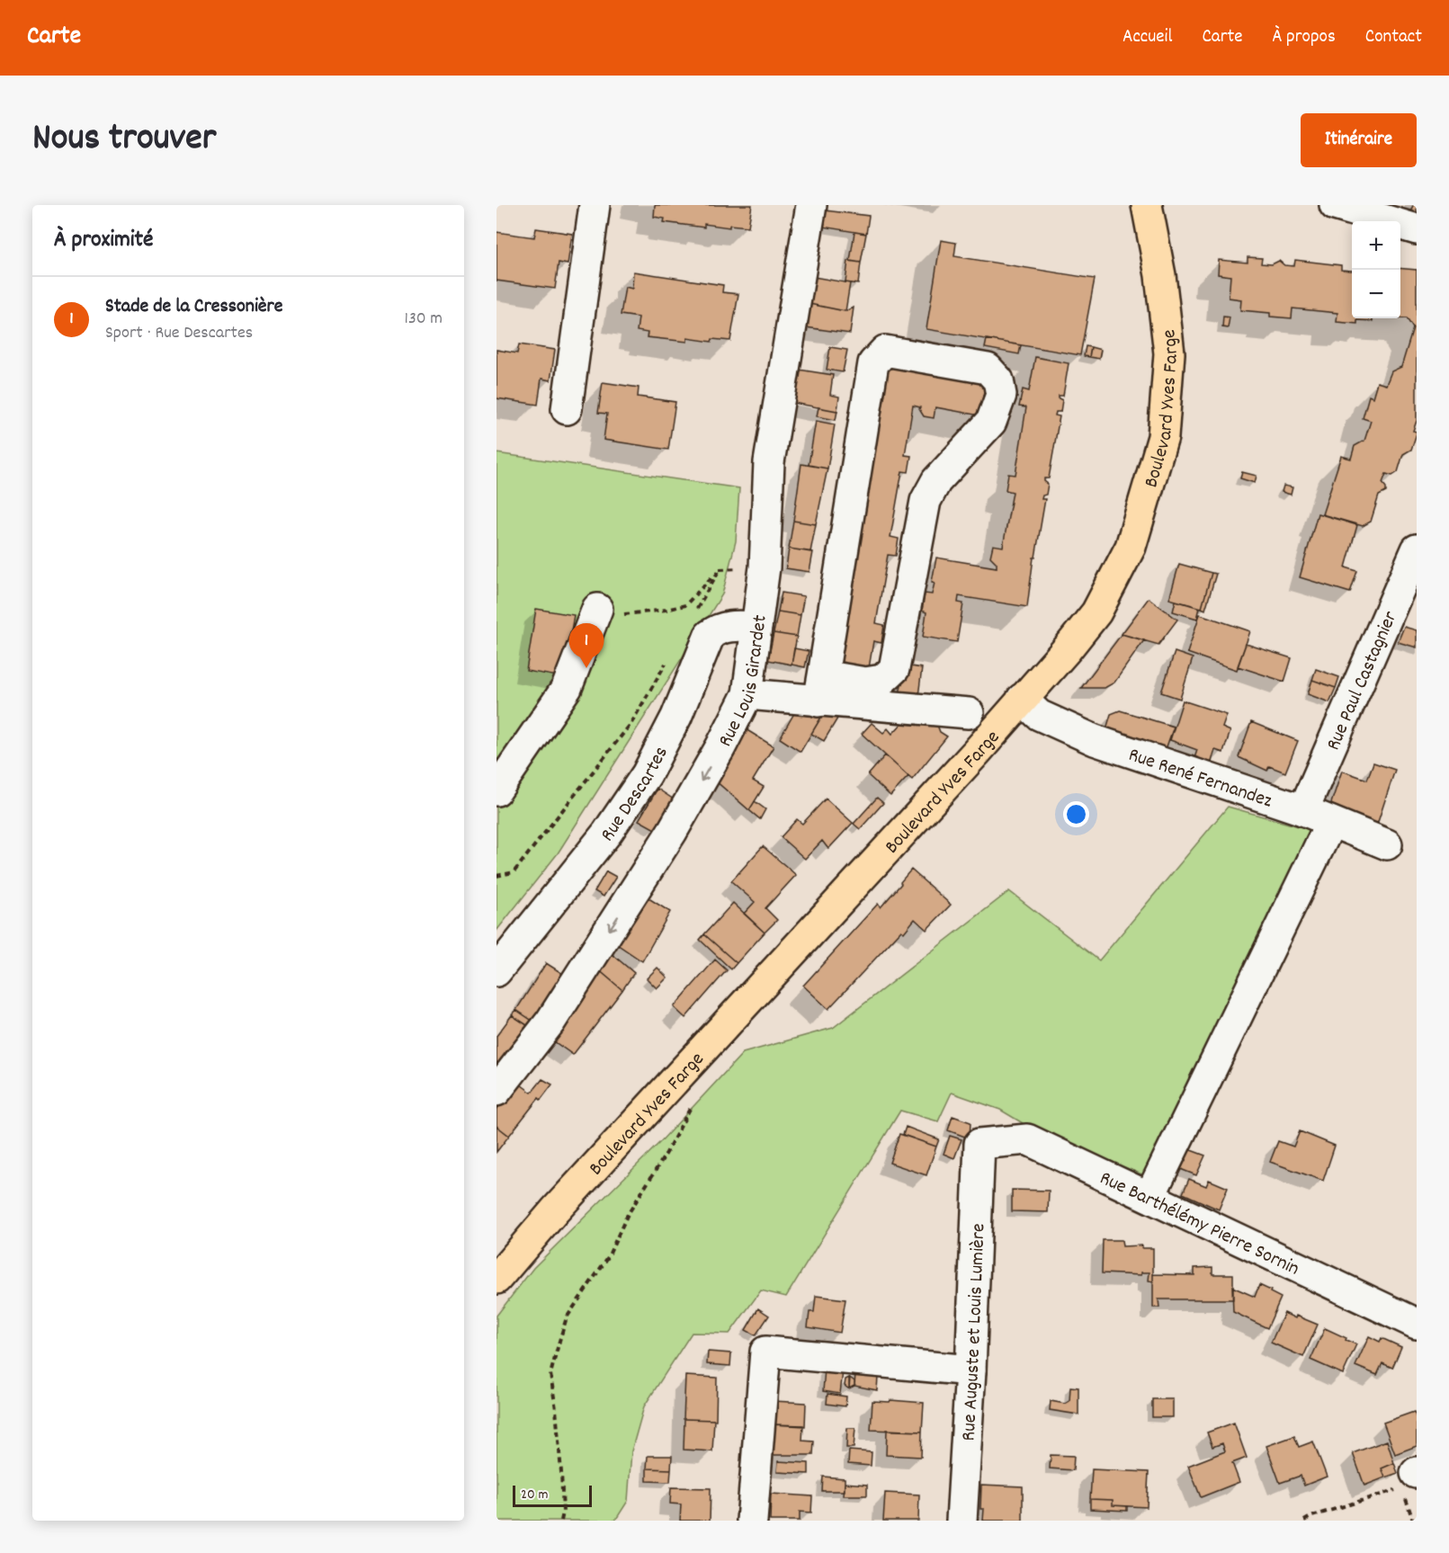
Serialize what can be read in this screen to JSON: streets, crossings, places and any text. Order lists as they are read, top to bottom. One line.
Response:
{"streets":{"main road":["Boulevard Yves Farge"],"street":["Rue Louis Girardet","Rue Paul Castagnier","Rue René Fernandez","Rue Descartes","Rue Barthélémy Pierre Sornin","Rue Auguste et Louis Lumière"]},"crossings":[["Boulevard Yves Farge","Rue René Fernandez"],["Rue Louis Girardet","Rue Descartes"],["Rue Paul Castagnier","Rue René Fernandez"],["Rue Barthélémy Pierre Sornin","Rue Auguste et Louis Lumière"]],"scale_bar":"20 m","page":{"header":"Carte","nav":["Accueil","Carte","À propos","Contact"],"title":"Nous trouver","buttons":"Itinéraire","heading":"À proximité","map_buttons":["+","−"],"list":[{"mark":"1","name":"Stade de la Cressonière","note":"Sport · Rue Descartes","value":"130 m"}],"pins":"1","scale":"20 m"}}
